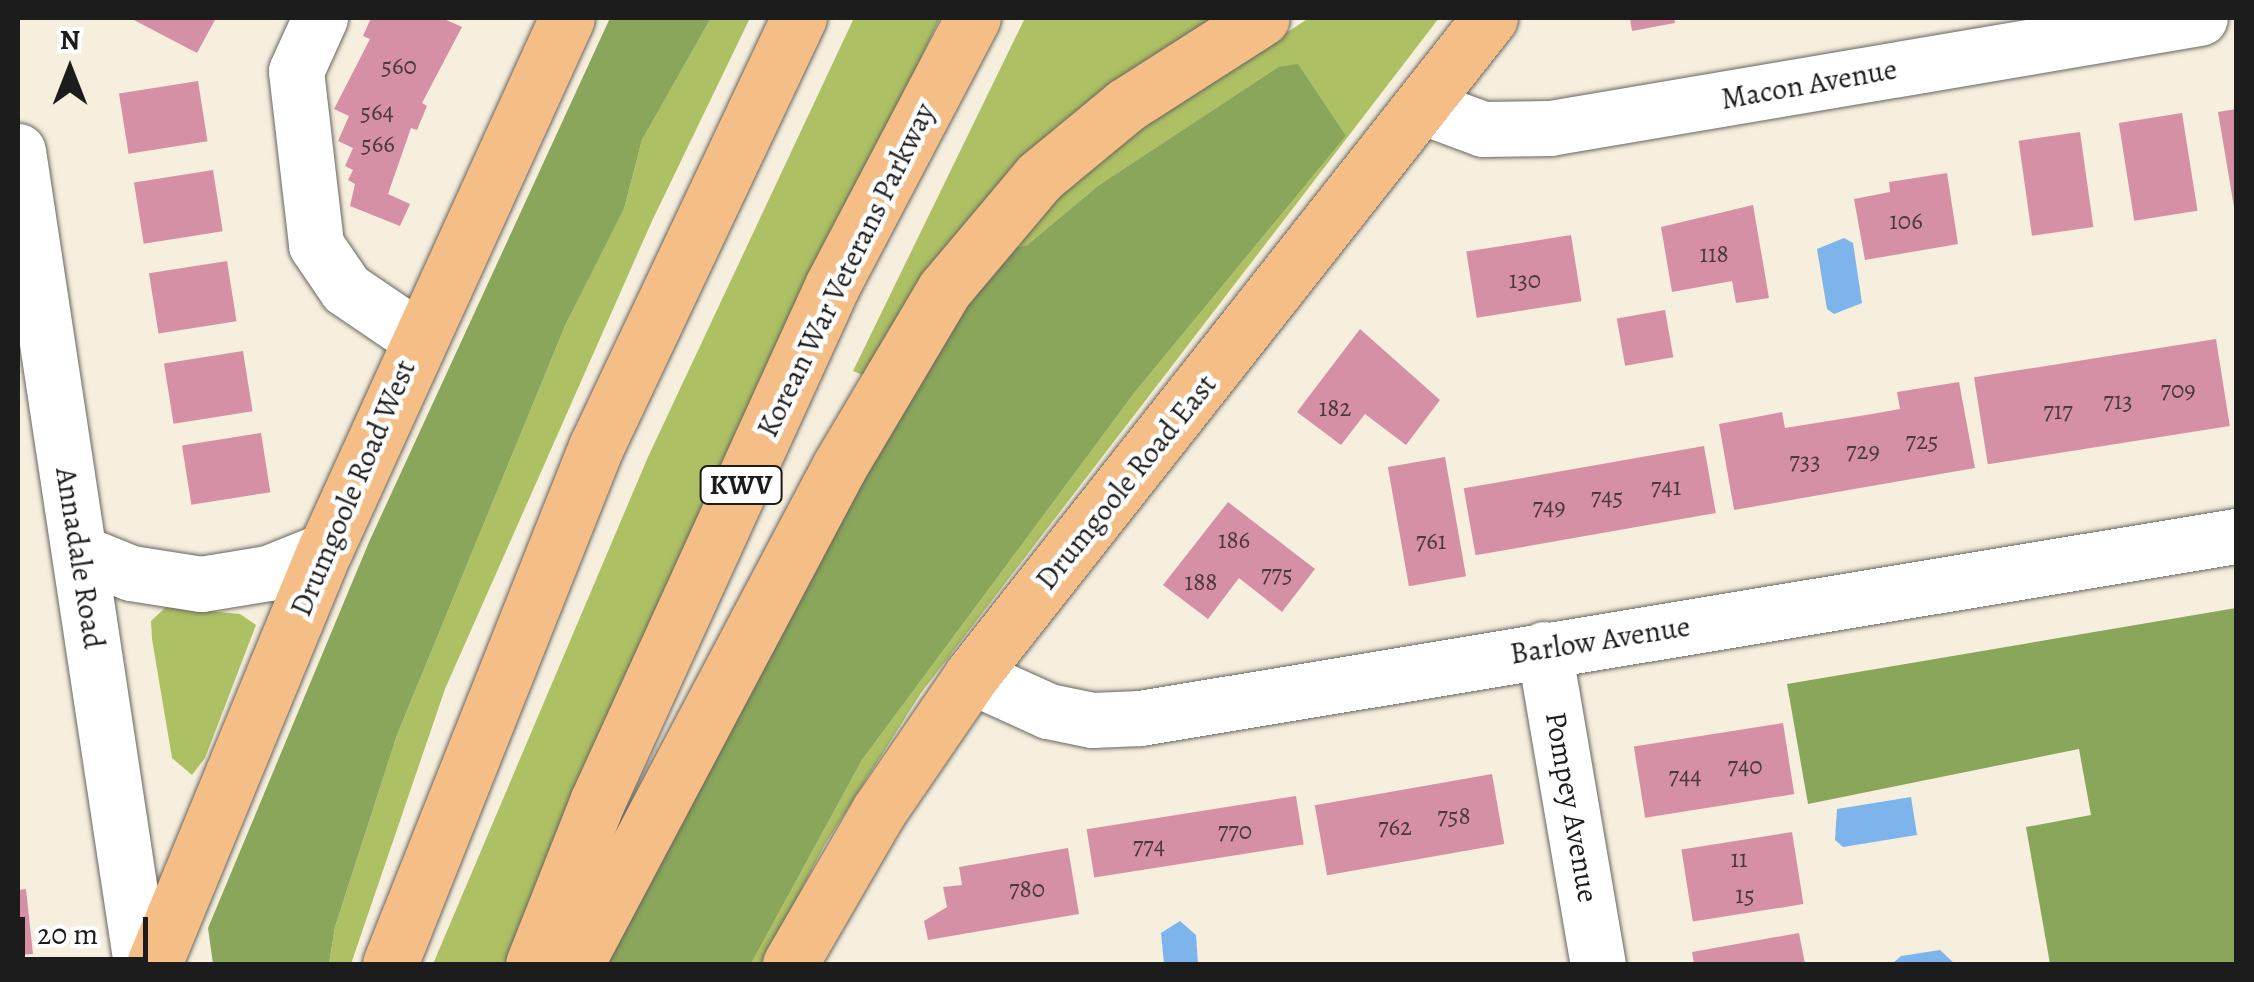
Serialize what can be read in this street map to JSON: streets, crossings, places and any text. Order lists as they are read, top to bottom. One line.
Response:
{"streets":{"main road":["Korean War Veterans Parkway","Drumgoole Road East","KWV","Drumgoole Road West"],"street":["Macon Avenue","Annadale Road","Barlow Avenue","Pompey Avenue"]},"crossings":[["Macon Avenue","Drumgoole Road East"],["Drumgoole Road East","Barlow Avenue"],["Barlow Avenue","Pompey Avenue"]],"house_numbers":["560","564","566","106","118","130","709","713","182","717","725","729","733","741","745","749","186","761","775","188","740","744","758","762","770","774","11","780","15"],"scale_bar":"20 m","north":"top"}
